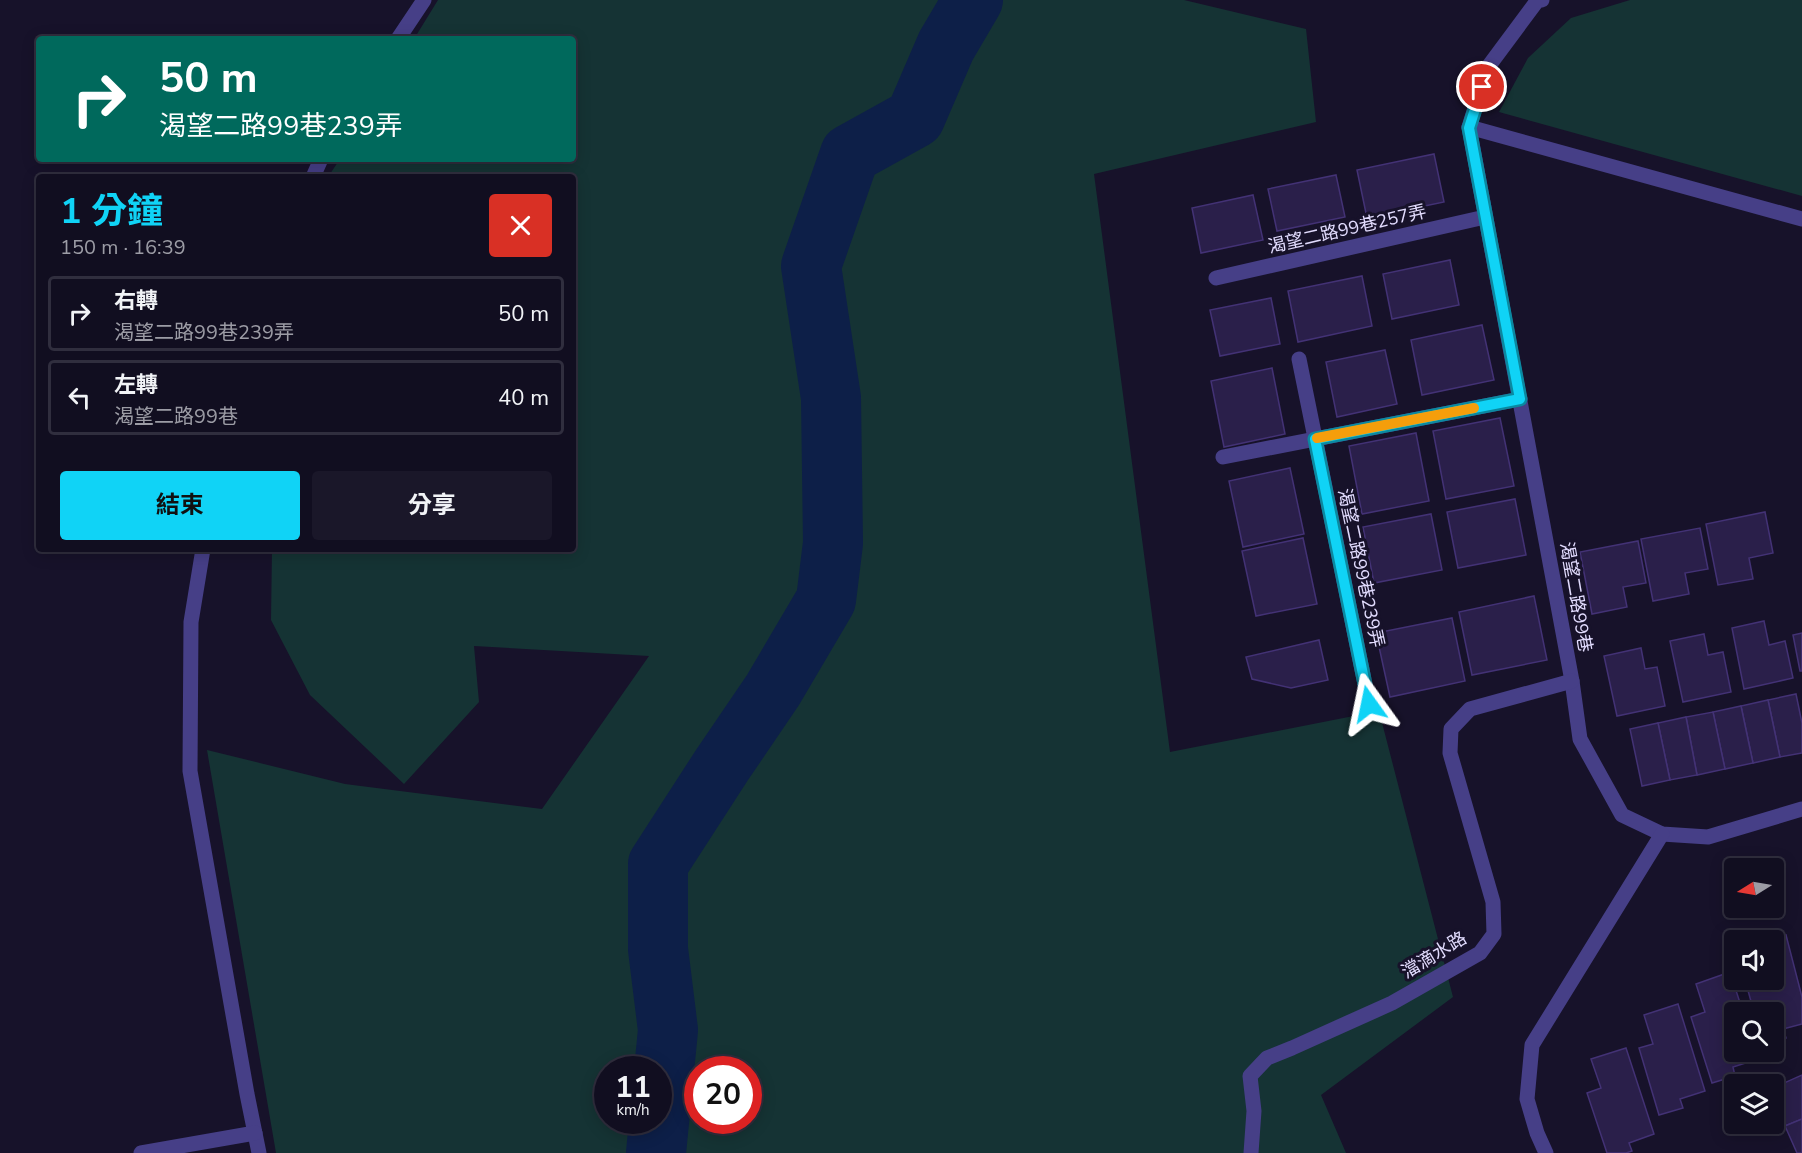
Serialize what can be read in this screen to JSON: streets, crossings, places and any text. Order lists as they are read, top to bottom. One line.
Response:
{"streets":{"street":["渴望二路99巷257弄","渴望二路99巷239弄","渴望二路99巷","澢滴水路"]},"crossings":[["渴望二路99巷257弄","渴望二路99巷"],["渴望二路99巷","澢滴水路"]],"north":"left","page":{"turn":["50 m","渴望二路99巷239弄"],"heading":["1 分鐘","150 m · 16:39"],"list":[{"name":"右轉","note":"渴望二路99巷239弄","value":"50 m"},{"name":"左轉","note":"渴望二路99巷","value":"40 m"}],"buttons":["結束","分享"],"speed":"11 km/h","limit":"20"}}
